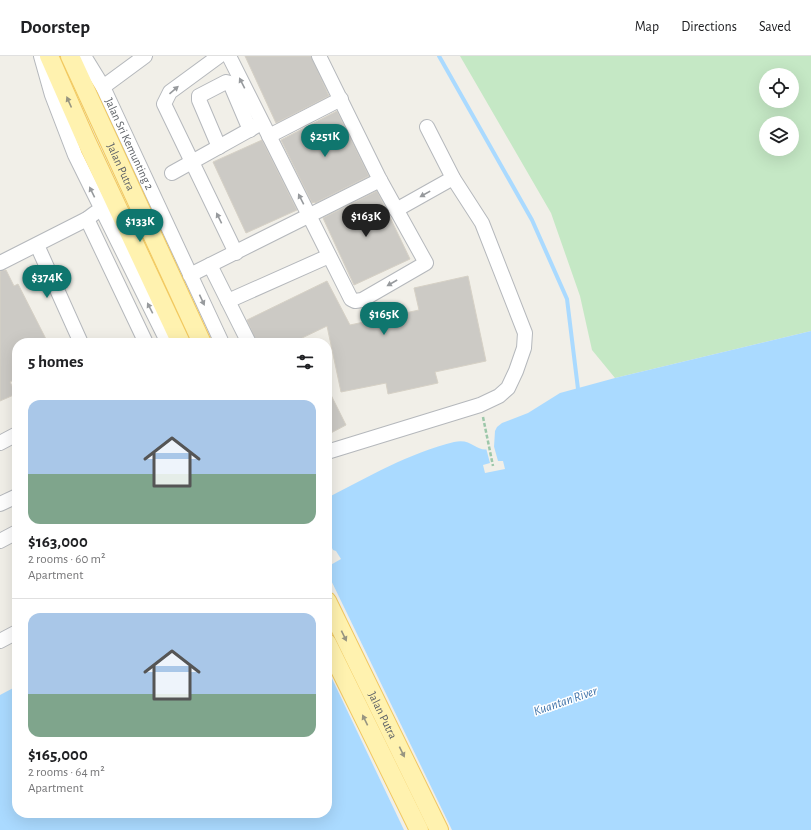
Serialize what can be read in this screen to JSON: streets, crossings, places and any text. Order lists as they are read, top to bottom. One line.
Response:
{"streets":{"main road":["Jalan Putra"],"street":["Jalan Sri Kemunting 2"]},"water":["Kuantan River"],"page":{"header":"Doorstep","nav":["Map","Directions","Saved"],"price":["$251K","$163K","$133K","$374K","$165K"],"heading":"5 homes","list":[{"name":"$163,000","note":"2 rooms · 60 m² · Apartment"},{"name":"$165,000","note":"2 rooms · 64 m² · Apartment"}]}}
